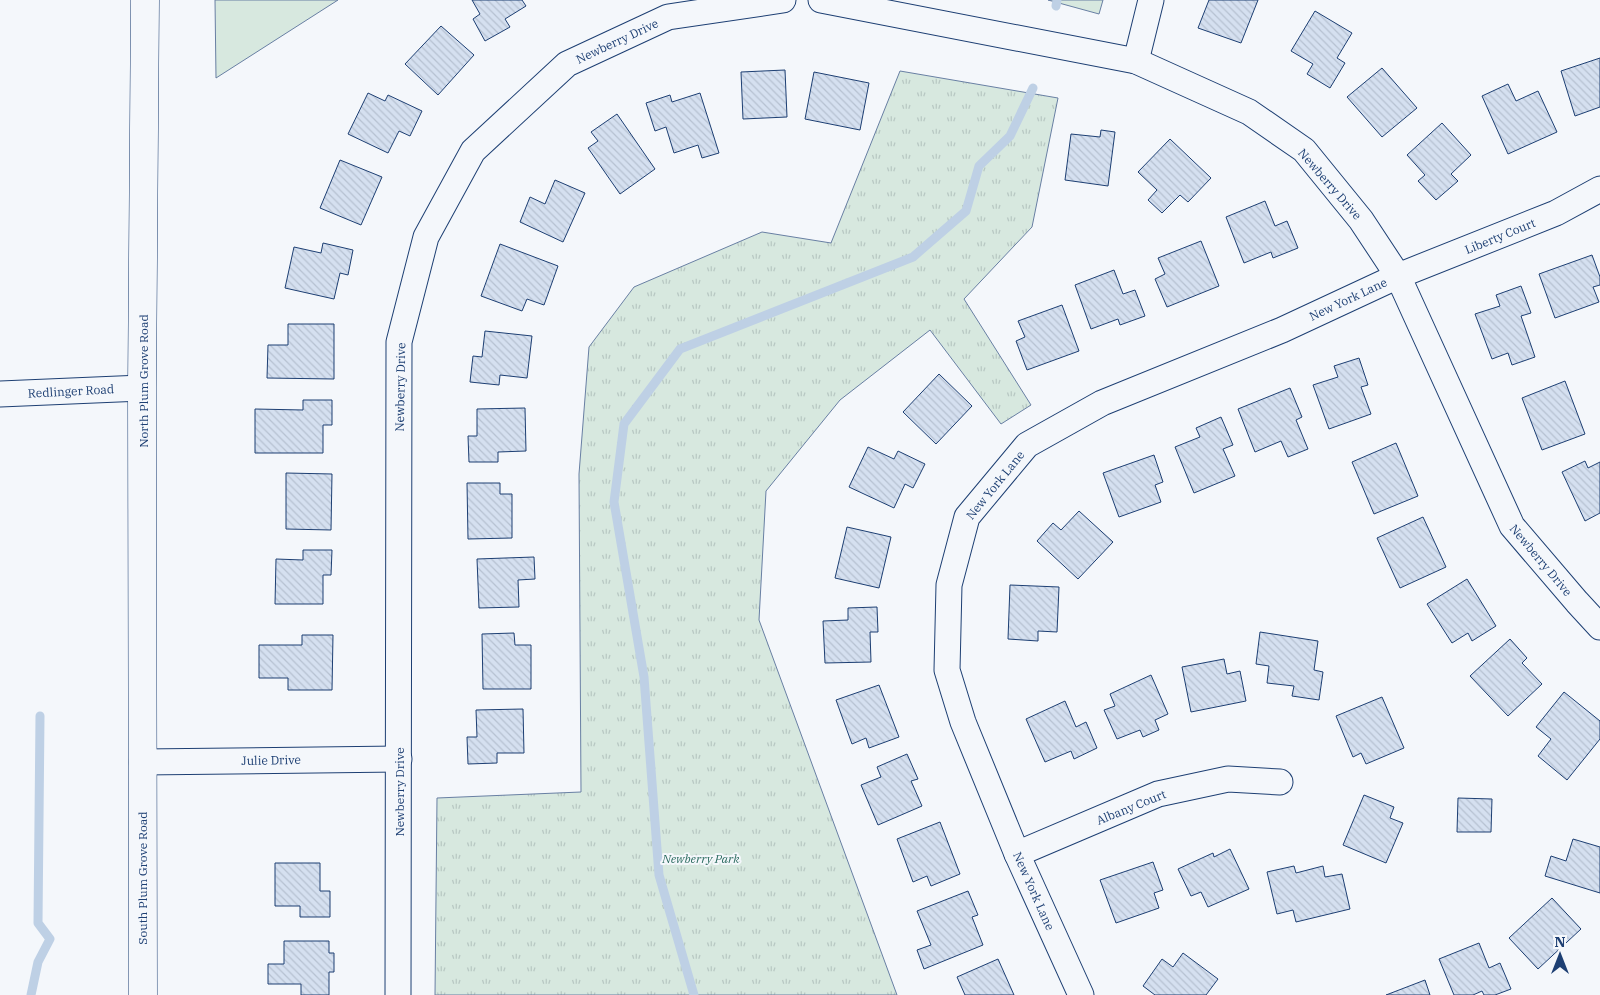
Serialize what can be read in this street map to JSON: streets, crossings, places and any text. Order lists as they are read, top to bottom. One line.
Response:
{"streets":{"street":["Newberry Drive","Liberty Court","New York Lane","North Plum Grove Road","Redlinger Road","Julie Drive","Albany Court","South Plum Grove Road"]},"crossings":[["Newberry Drive","Liberty Court"],["Newberry Drive","New York Lane"],["Newberry Drive","Julie Drive"],["Liberty Court","New York Lane"],["New York Lane","Albany Court"],["North Plum Grove Road","Redlinger Road"],["North Plum Grove Road","Julie Drive"],["North Plum Grove Road","South Plum Grove Road"],["Julie Drive","South Plum Grove Road"]],"parks":["Newberry Park"],"north":"top"}
